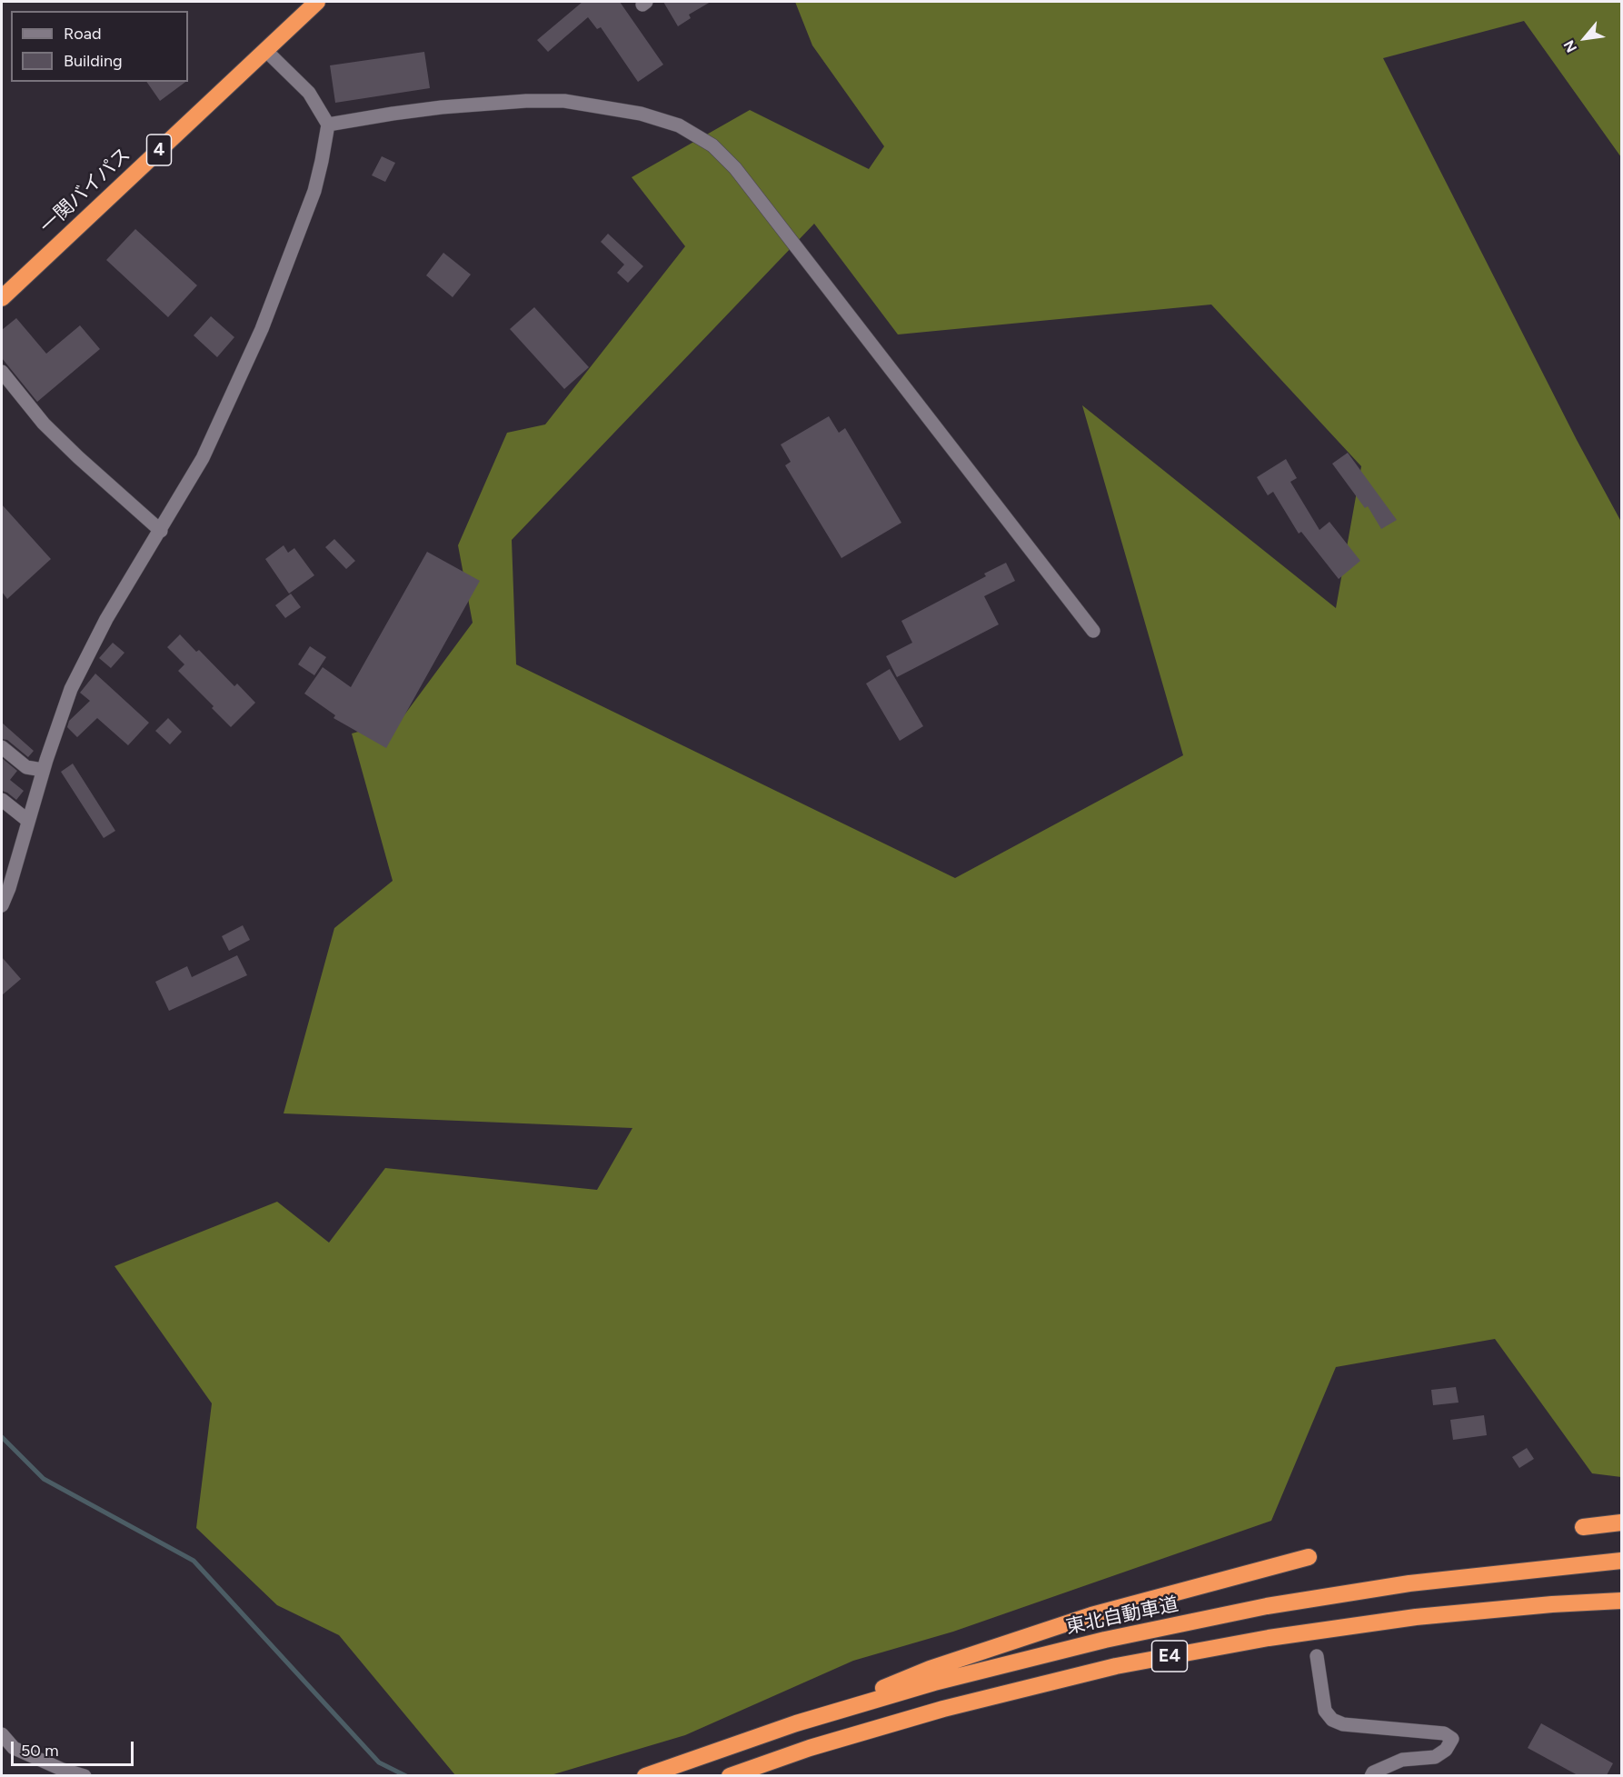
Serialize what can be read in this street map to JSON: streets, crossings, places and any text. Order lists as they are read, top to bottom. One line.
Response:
{"streets":{"highway":["4","一関バイパス","東北自動車道","E4"]},"legend":["Road","Building"],"scale_bar":"50 m","north":"bottom left"}
